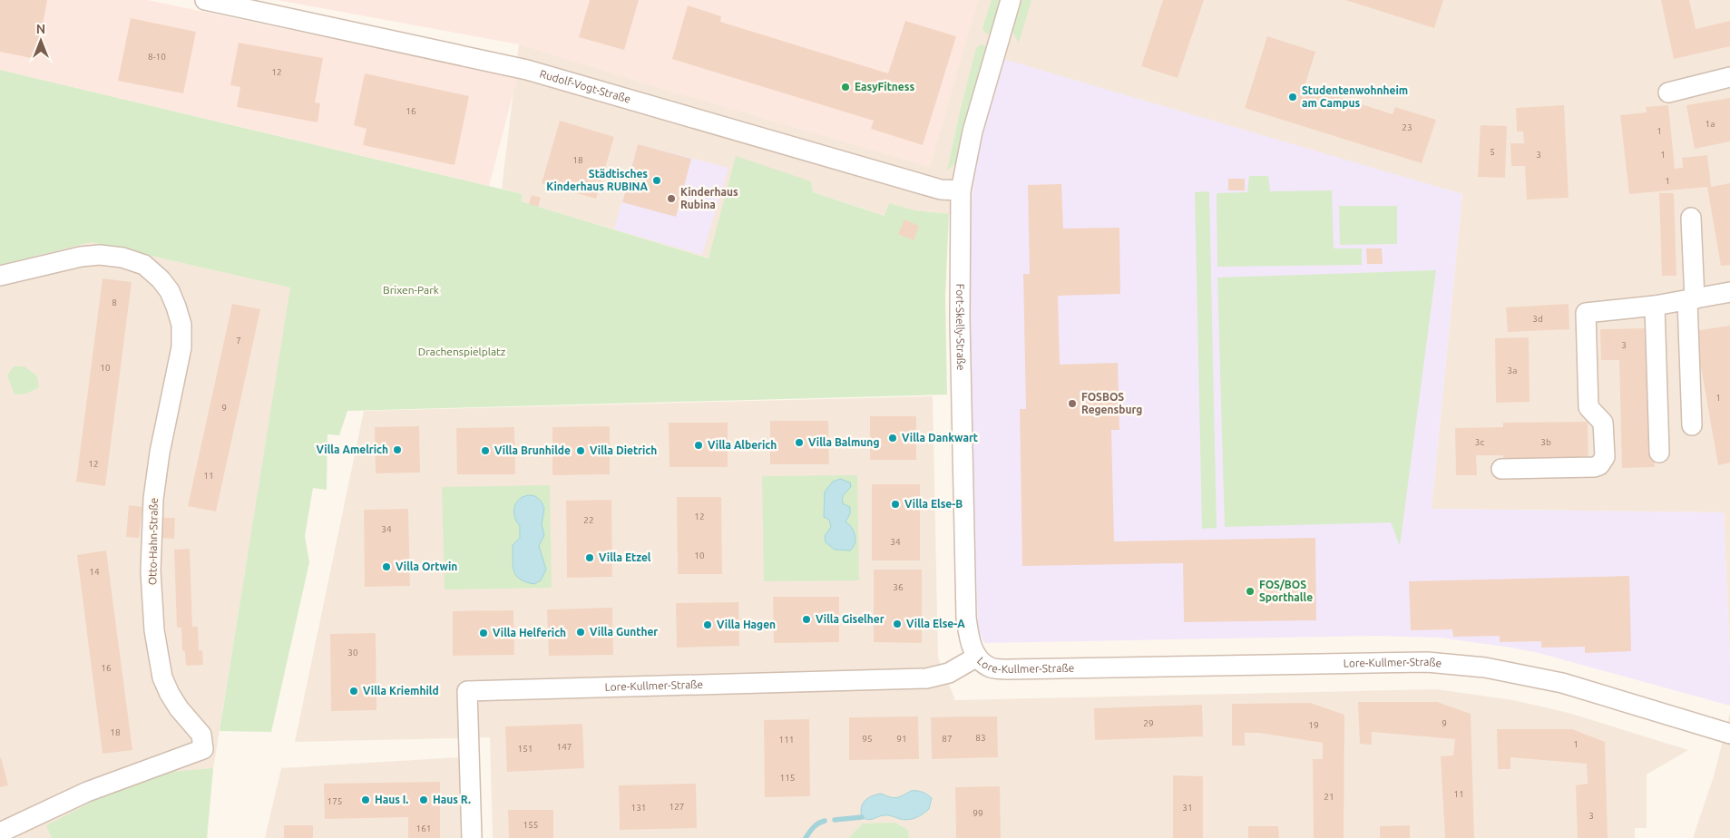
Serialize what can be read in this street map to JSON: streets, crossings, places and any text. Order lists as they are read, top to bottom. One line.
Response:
{"streets":{"street":["Rudolf-Vogt-Straße","Fort-Skelly-Straße","Otto-Hahn-Straße","Lore-Kullmer-Straße"]},"crossings":[["Rudolf-Vogt-Straße","Fort-Skelly-Straße"],["Fort-Skelly-Straße","Lore-Kullmer-Straße"]],"parks":["Brixen-Park","Drachenspielplatz"],"places":["EasyFitness","Studentenwohnheim am Campus","Städtisches Kinderhaus RUBINA","Kinderhaus Rubina","FOSBOS Regensburg","Villa Dankwart","Villa Balmung","Villa Alberich","Villa Amelrich","Villa Brunhilde","Villa Dietrich","Villa Else-B","Villa Etzel","Villa Ortwin","FOS/BOS Sporthalle","Villa Giselher","Villa Else-A","Villa Hagen","Villa Gunther","Villa Helferich","Villa Kriemhild","Haus I.","Haus R."],"house_numbers":["8-10","12","16","1a","23","1","5","3","1","18","1","8","3d","7","3","10","3a","1","9","3c","3b","12","11","12","22","34","34","10","14","36","30","16","29","9","19","18","83","95","91","87","111","1","147","151","115","11","21","175","127","131","31","99","3","155","161"],"north":"top"}
